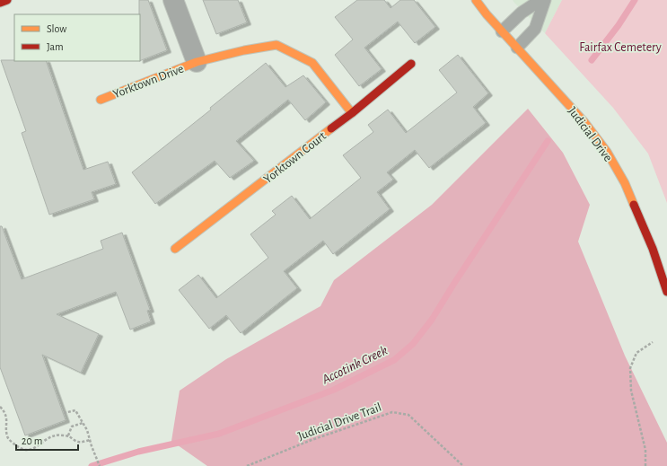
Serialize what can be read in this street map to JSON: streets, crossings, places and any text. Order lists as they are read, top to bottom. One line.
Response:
{"streets":{"street":["Yorktown Drive","Judicial Drive","Yorktown Court"],"path":["Judicial Drive Trail"]},"crossings":[["Yorktown Drive","Yorktown Court"]],"water":["Accotink Creek"],"parks":["Fairfax Cemetery"],"legend":["Slow","Jam"],"scale_bar":"20 m"}
